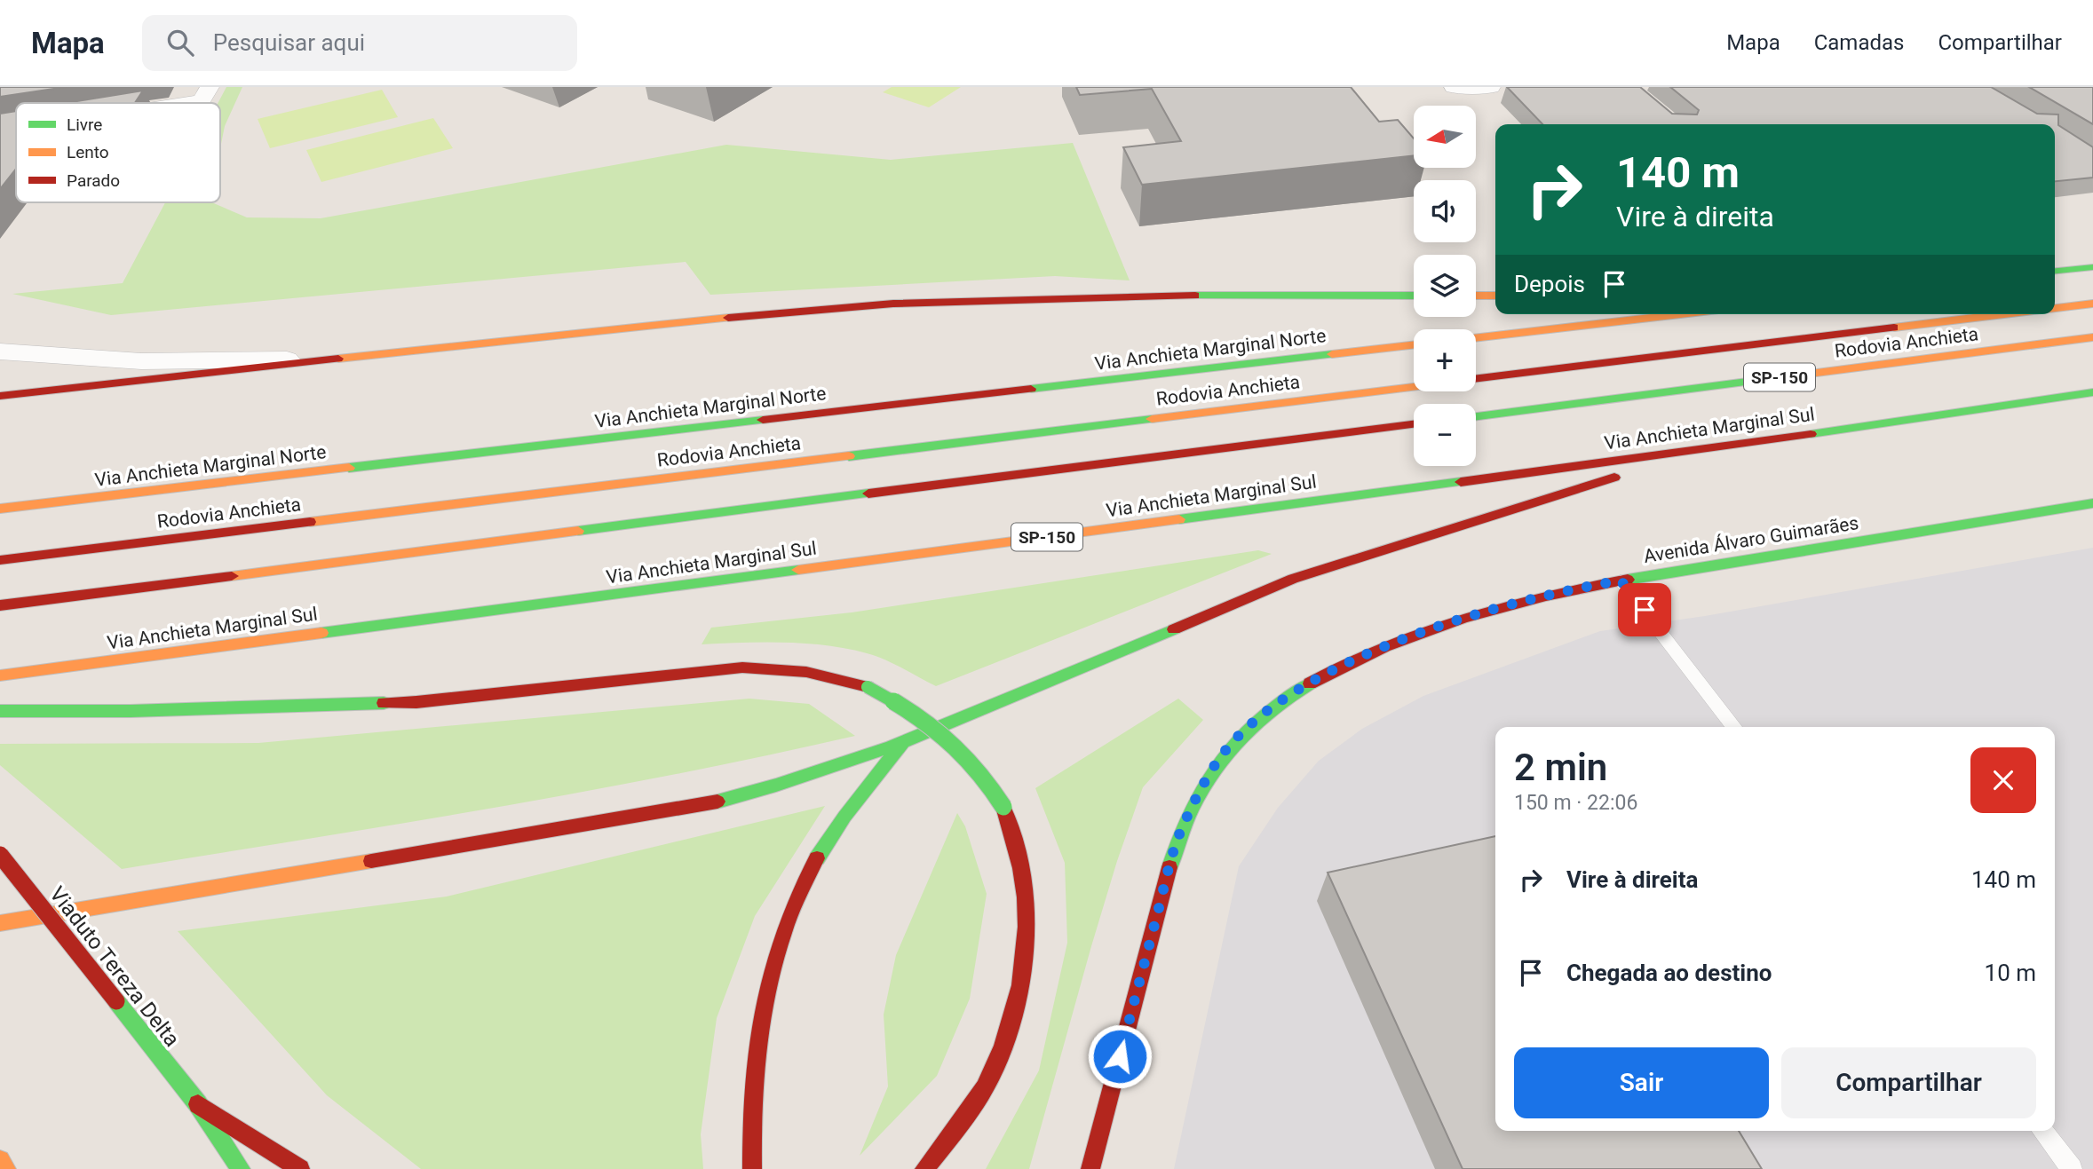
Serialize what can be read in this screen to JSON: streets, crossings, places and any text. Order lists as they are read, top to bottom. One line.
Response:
{"streets":{"main road":["Rodovia Anchieta","Via Anchieta Marginal Norte","SP-150","Via Anchieta Marginal Sul","Avenida Álvaro Guimarães","Viaduto Tereza Delta"]},"legend":["Livre","Lento","Parado"],"north":"left","page":{"header":"Mapa","search":"Pesquisar aqui","nav":["Mapa","Camadas","Compartilhar"],"map_buttons":["+","−"],"turn":["140 m","Vire à direita"],"then":"Depois","heading":["2 min","150 m · 22:06"],"list":[{"name":"Vire à direita","value":"140 m"},{"name":"Chegada ao destino","value":"10 m"}],"buttons":["Sair","Compartilhar"]}}
